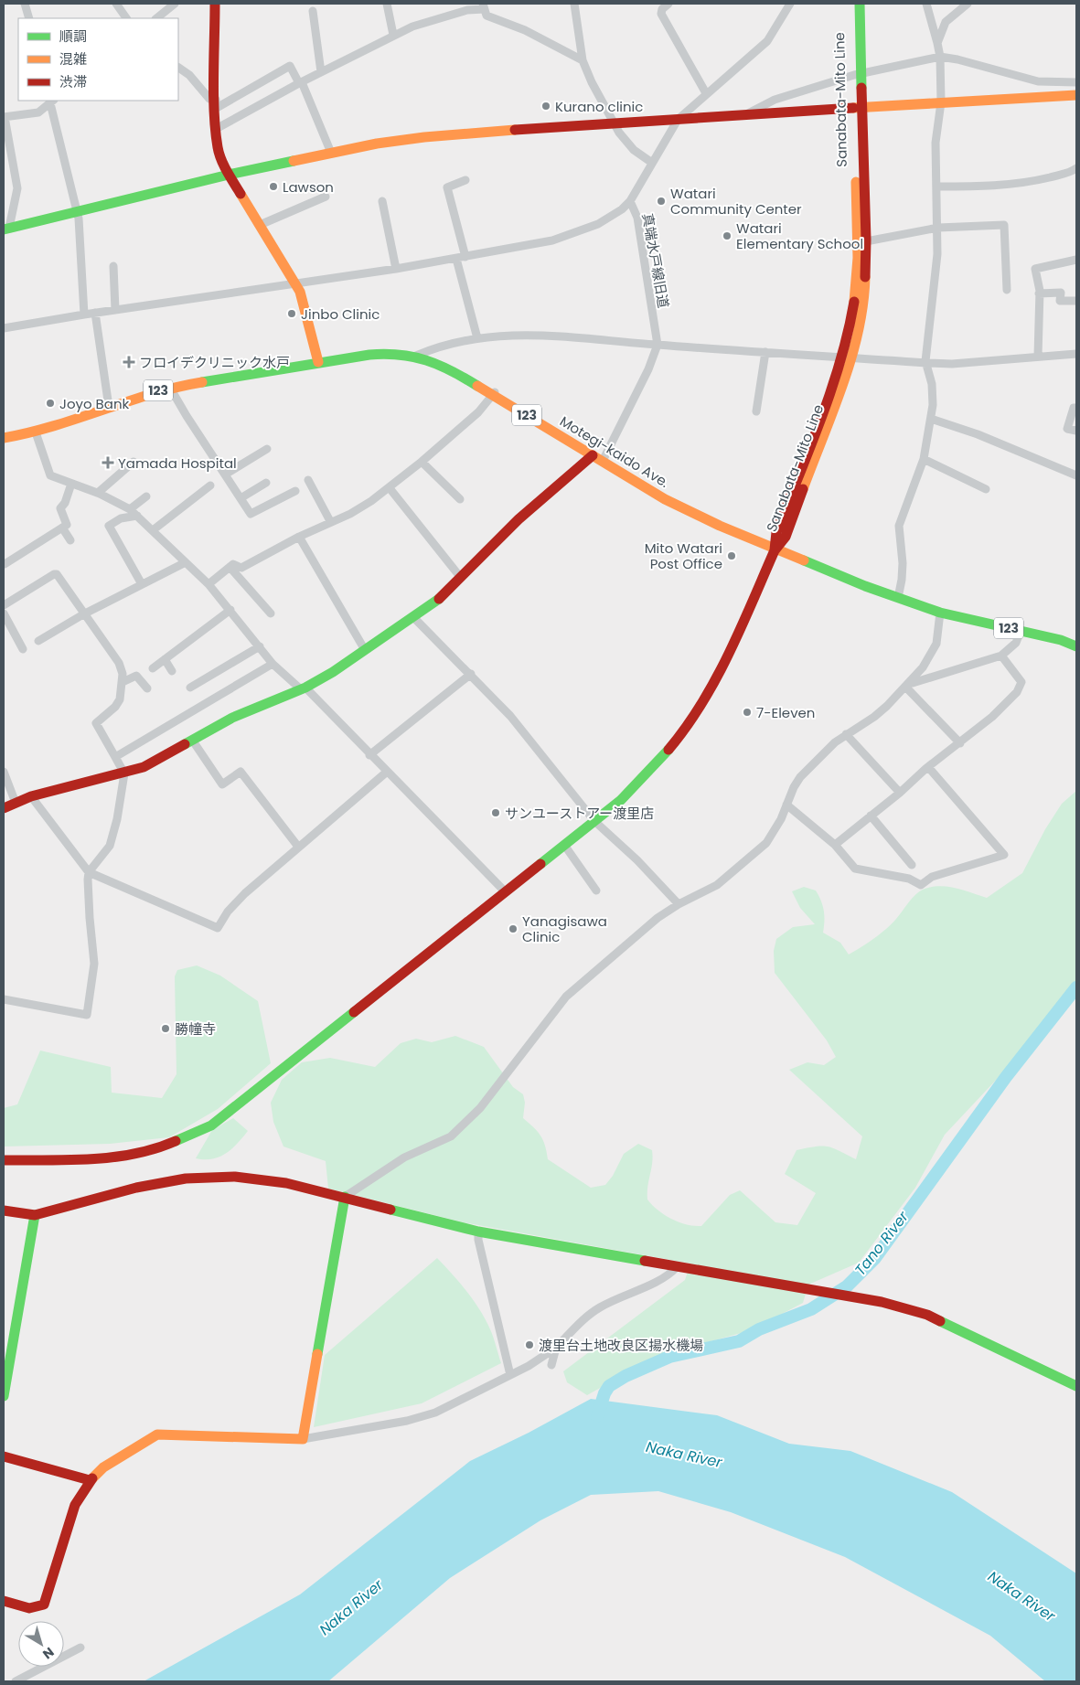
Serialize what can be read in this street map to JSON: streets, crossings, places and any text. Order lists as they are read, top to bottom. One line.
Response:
{"streets":{"main road":["Sanabata-Mito Line","123","Motegi-kaido Ave."],"street":["真端水戸線旧道"]},"crossings":[["Sanabata-Mito Line","Motegi-kaido Ave."],["真端水戸線旧道","Motegi-kaido Ave."]],"water":["Tano River","Naka River"],"places":{"other":["Kurano clinic","Lawson","Watari Community Center","Watari Elementary School","Jinbo Clinic","Joyo Bank","Mito Watari Post Office","7-Eleven","サンユーストアー渡里店","Yanagisawa Clinic","勝幢寺","渡里台土地改良区揚水機場"],"health":["フロイデクリニック水戸","Yamada Hospital"]},"legend":["順調","混雑","渋滞"],"north":"bottom right"}
